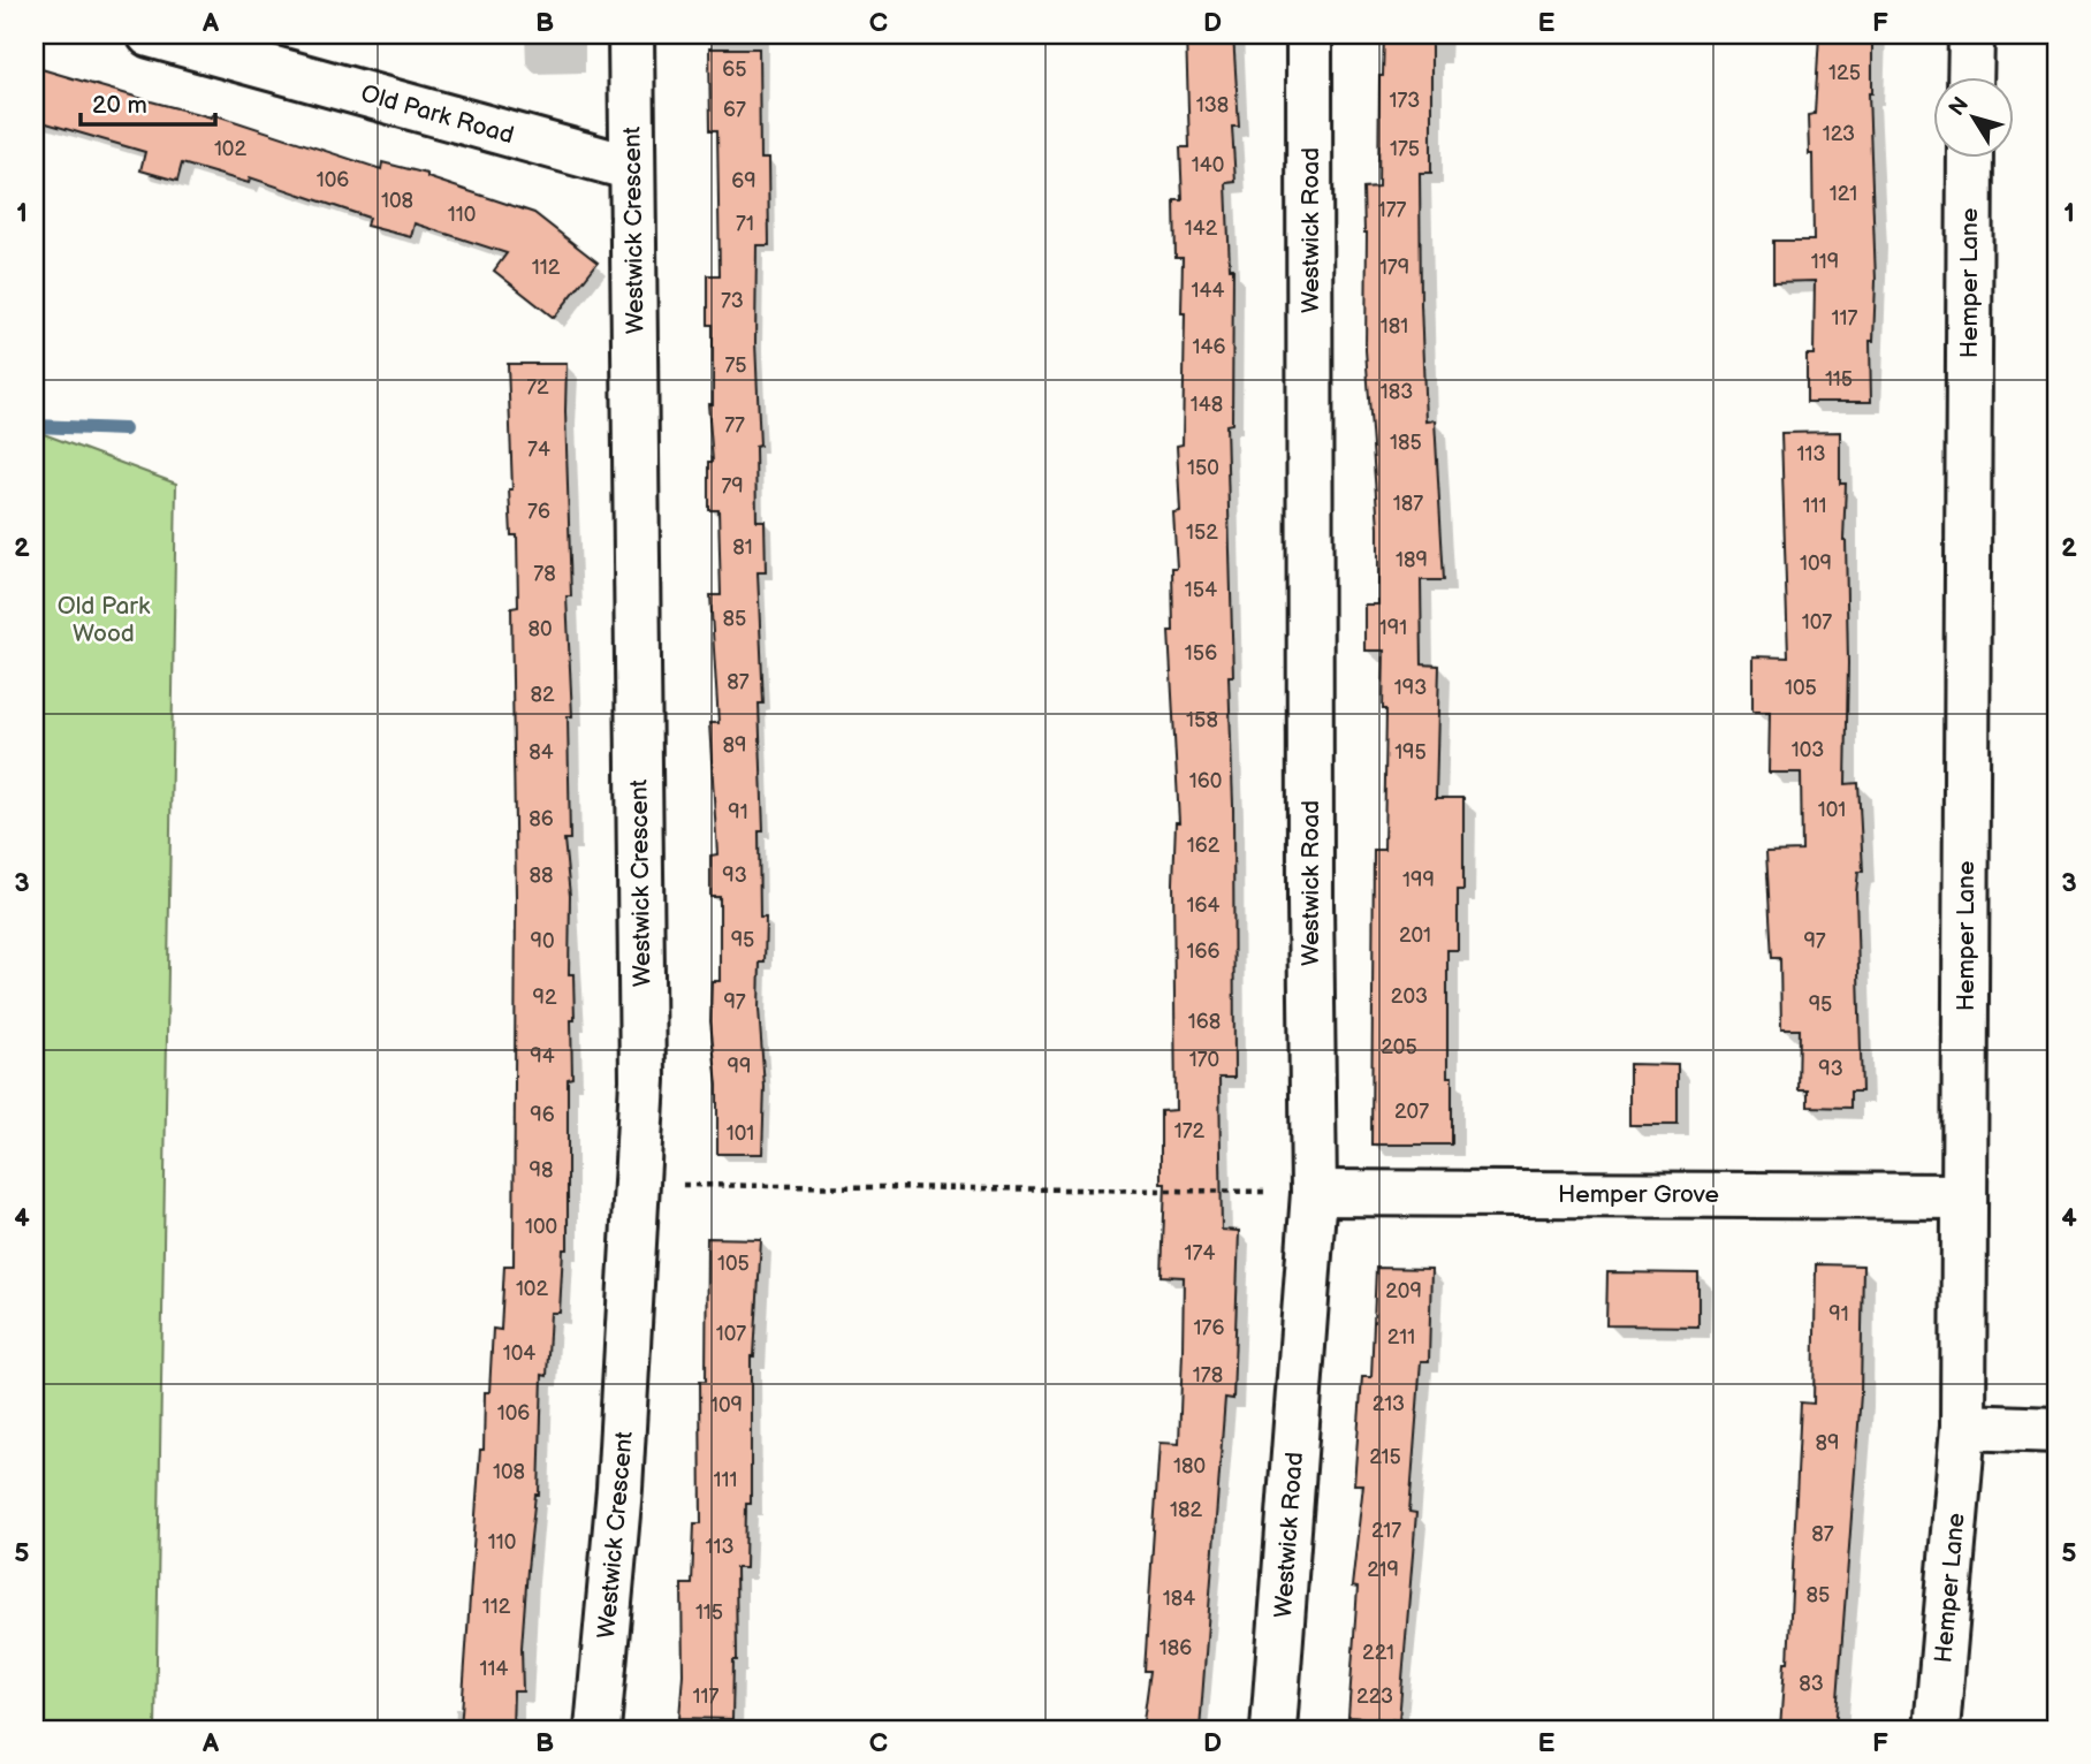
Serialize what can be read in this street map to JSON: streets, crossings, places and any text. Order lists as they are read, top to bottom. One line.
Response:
{"streets":{"street":["Old Park Road","Westwick Crescent","Westwick Road","Hemper Lane","Hemper Grove"]},"crossings":[["Old Park Road","Westwick Crescent"],["Westwick Road","Hemper Grove"],["Hemper Lane","Hemper Grove"]],"parks":["Old Park Wood"],"house_numbers":["65","125","173","138","67","123","102","175","140","106","69","121","108","177","110","71","142","119","112","179","144","73","117","181","146","75","115","72","183","148","77","185","74","113","150","79","187","111","76","152","81","189","109","78","154","85","107","191","80","156","87","193","105","82","158","89","103","84","195","160","101","91","86","162","88","93","199","164","201","95","90","97","166","203","92","97","95","168","205","94","170","99","93","207","96","172","101","98","100","174","105","102","209","91","176","107","211","104","178","213","109","106","89","215","180","108","111","182","217","87","110","113","219","85","184","112","115","186","221","114","83","117","223"],"scale_bar":"20 m","north":"top left","grid":{"columns":["A","B","C","D","E","F"],"rows":["1","2","3","4","5"]}}
